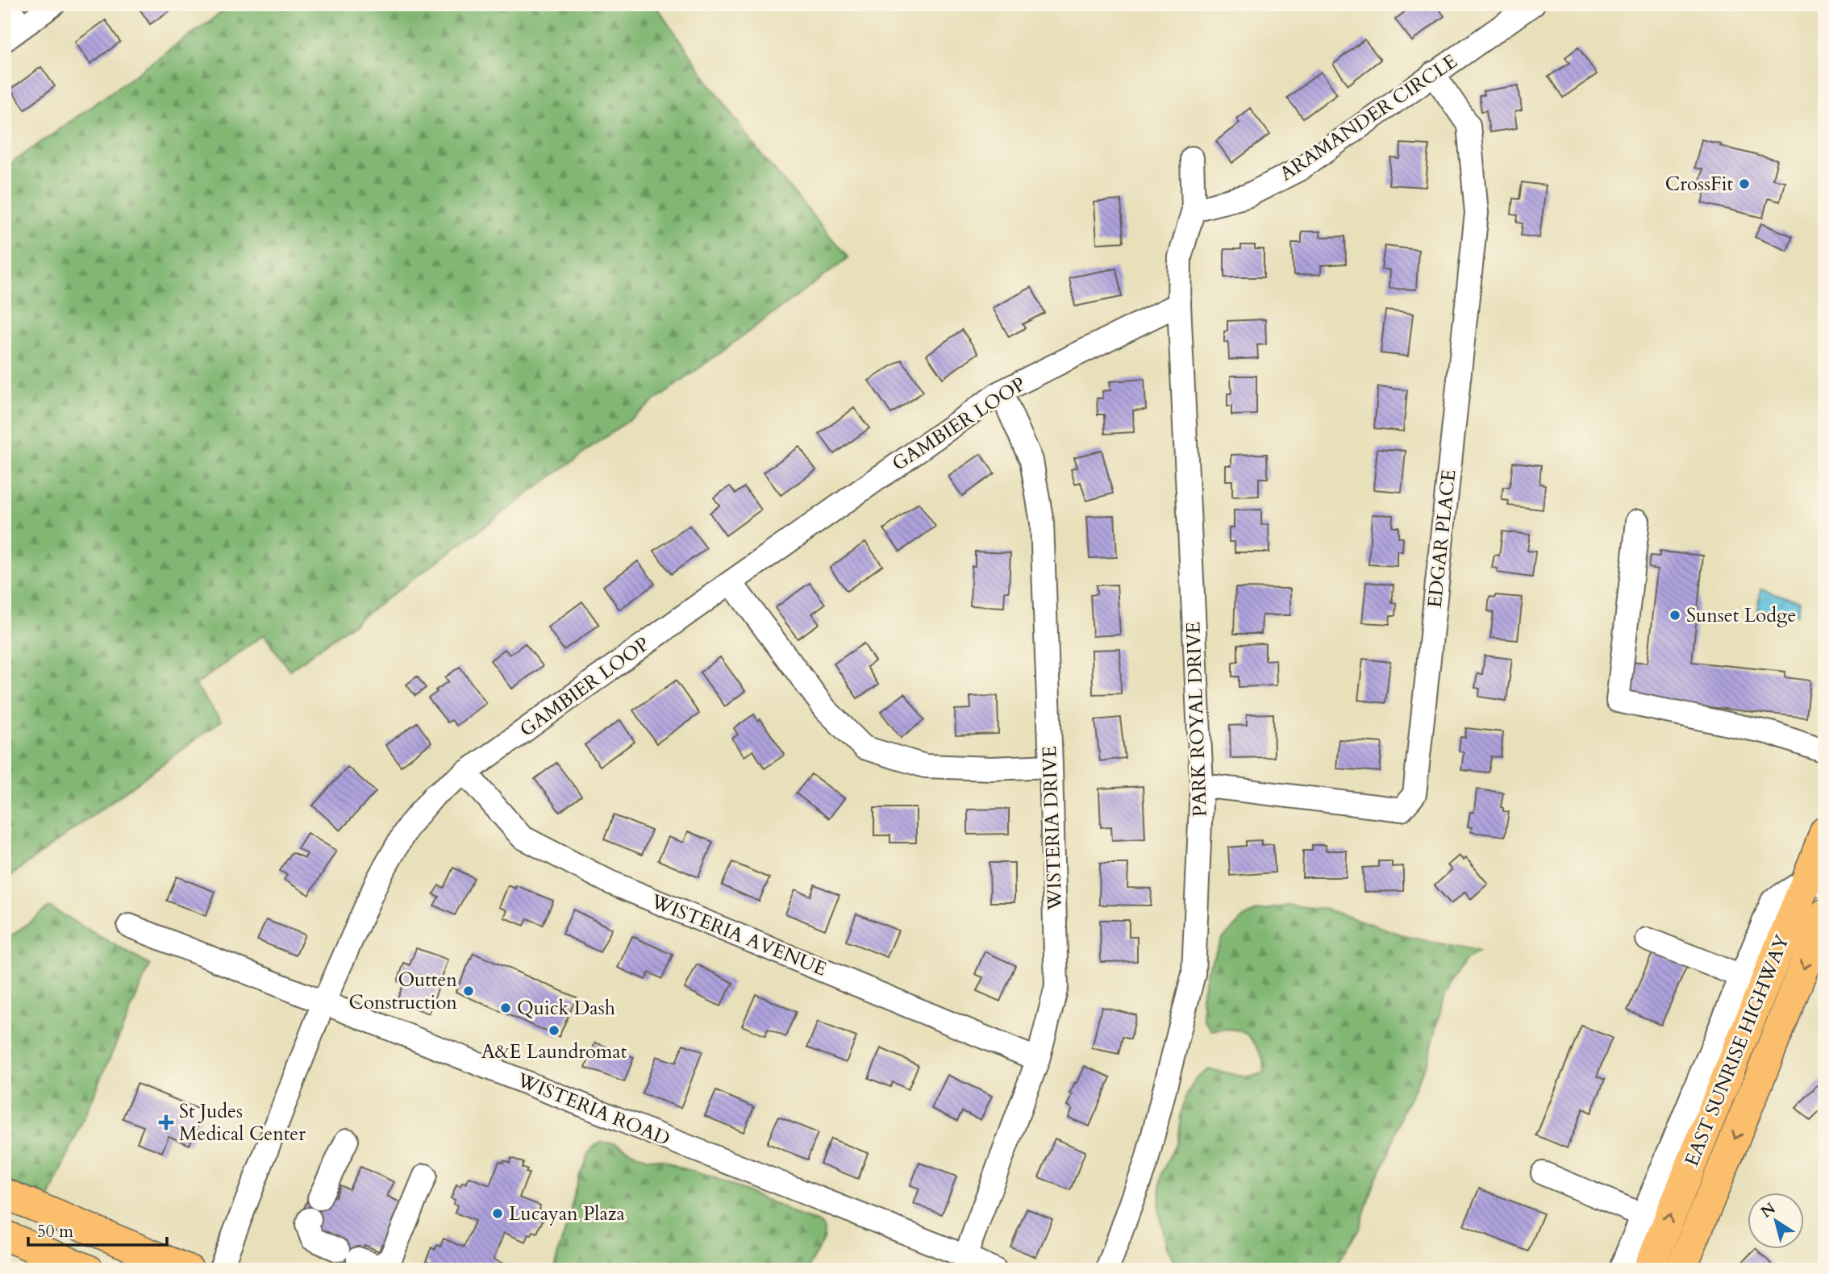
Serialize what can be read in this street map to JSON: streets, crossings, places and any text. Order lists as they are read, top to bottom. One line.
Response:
{"streets":{"main road":["EAST SUNRISE HIGHWAY"],"street":["ARAMANDER CIRCLE","GAMBIER LOOP","EDGAR PLACE","PARK ROYAL DRIVE","WISTERIA DRIVE","WISTERIA AVENUE","WISTERIA ROAD"]},"crossings":[["ARAMANDER CIRCLE","EDGAR PLACE"],["ARAMANDER CIRCLE","PARK ROYAL DRIVE"],["GAMBIER LOOP","PARK ROYAL DRIVE"],["GAMBIER LOOP","WISTERIA DRIVE"],["GAMBIER LOOP","WISTERIA AVENUE"],["GAMBIER LOOP","WISTERIA ROAD"],["EDGAR PLACE","PARK ROYAL DRIVE"],["WISTERIA DRIVE","WISTERIA AVENUE"],["WISTERIA DRIVE","WISTERIA ROAD"]],"places":{"other":["CrossFit","Sunset Lodge","Outten Construction","Quick Dash","A&E Laundromat","Lucayan Plaza"],"health":["St Judes Medical Center"]},"scale_bar":"50 m","north":"top left"}
